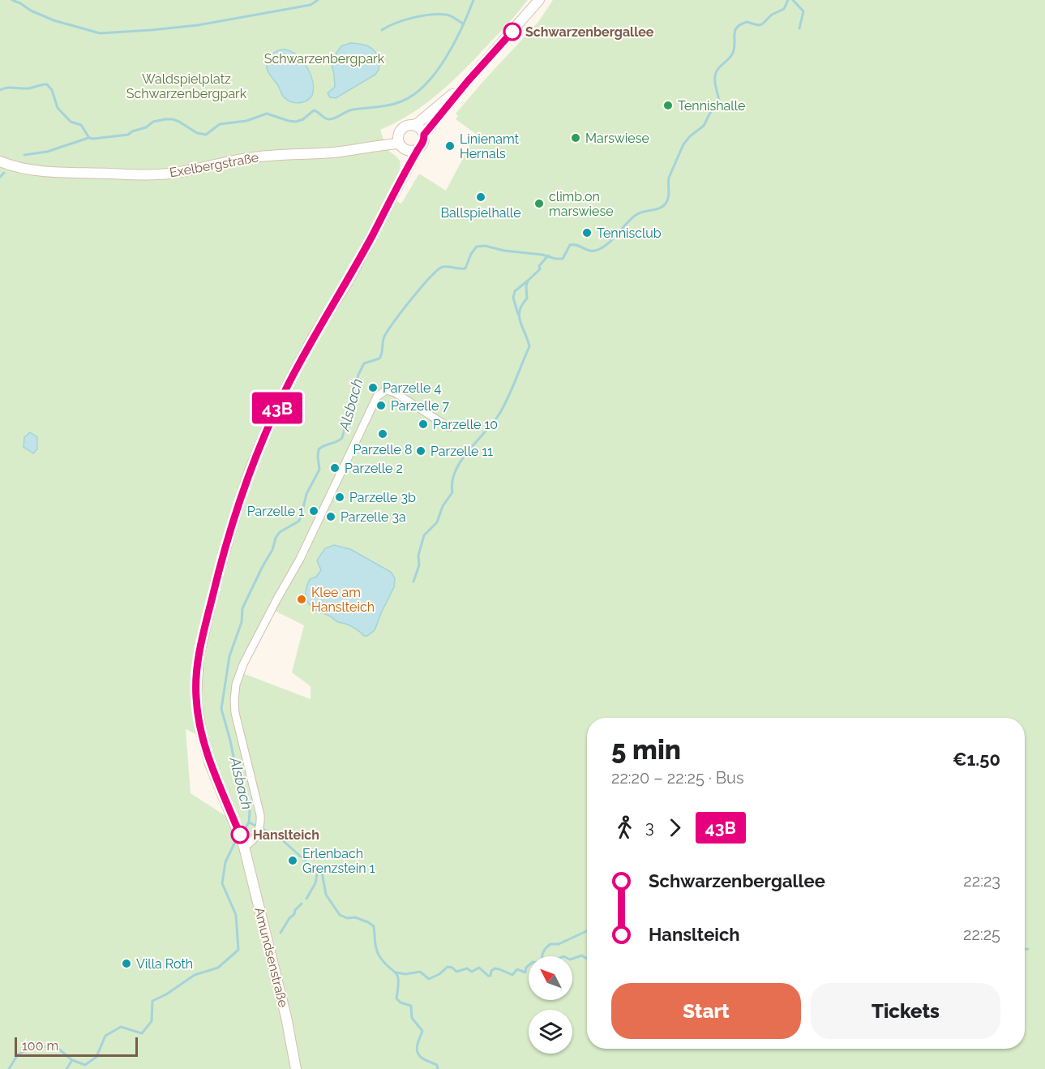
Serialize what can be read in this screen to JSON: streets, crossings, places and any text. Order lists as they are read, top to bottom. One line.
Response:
{"streets":{"main road":["Exelbergstraße","Amundsenstraße"]},"crossings":[["Exelbergstraße","Amundsenstraße"]],"water":["Alsbach"],"parks":["Schwarzenbergpark","Waldspielplatz Schwarzenbergpark"],"places":["Schwarzenbergallee","Tennishalle","Marswiese","Linienamt Hernals","Ballspielhalle","climb.on marswiese","Tennisclub","Parzelle 4","Parzelle 7","Parzelle 10","Parzelle 8","Parzelle 11","Parzelle 2","Parzelle 3b","Parzelle 1","Parzelle 3a","Klee am Hanslteich","Hanslteich","Erlenbach Grenzstein 1","Villa Roth"],"lines":["bus line 43B"],"scale_bar":"100 m","north":"top left","page":{"on_map":"43B","heading":["5 min","22:20 – 22:25 · Bus","€1.50"],"legs":["3","43B"],"list":[{"name":"Schwarzenbergallee","value":"22:23"},{"name":"Hanslteich","value":"22:25"}],"buttons":["Start","Tickets"],"scale":"100 m"}}
